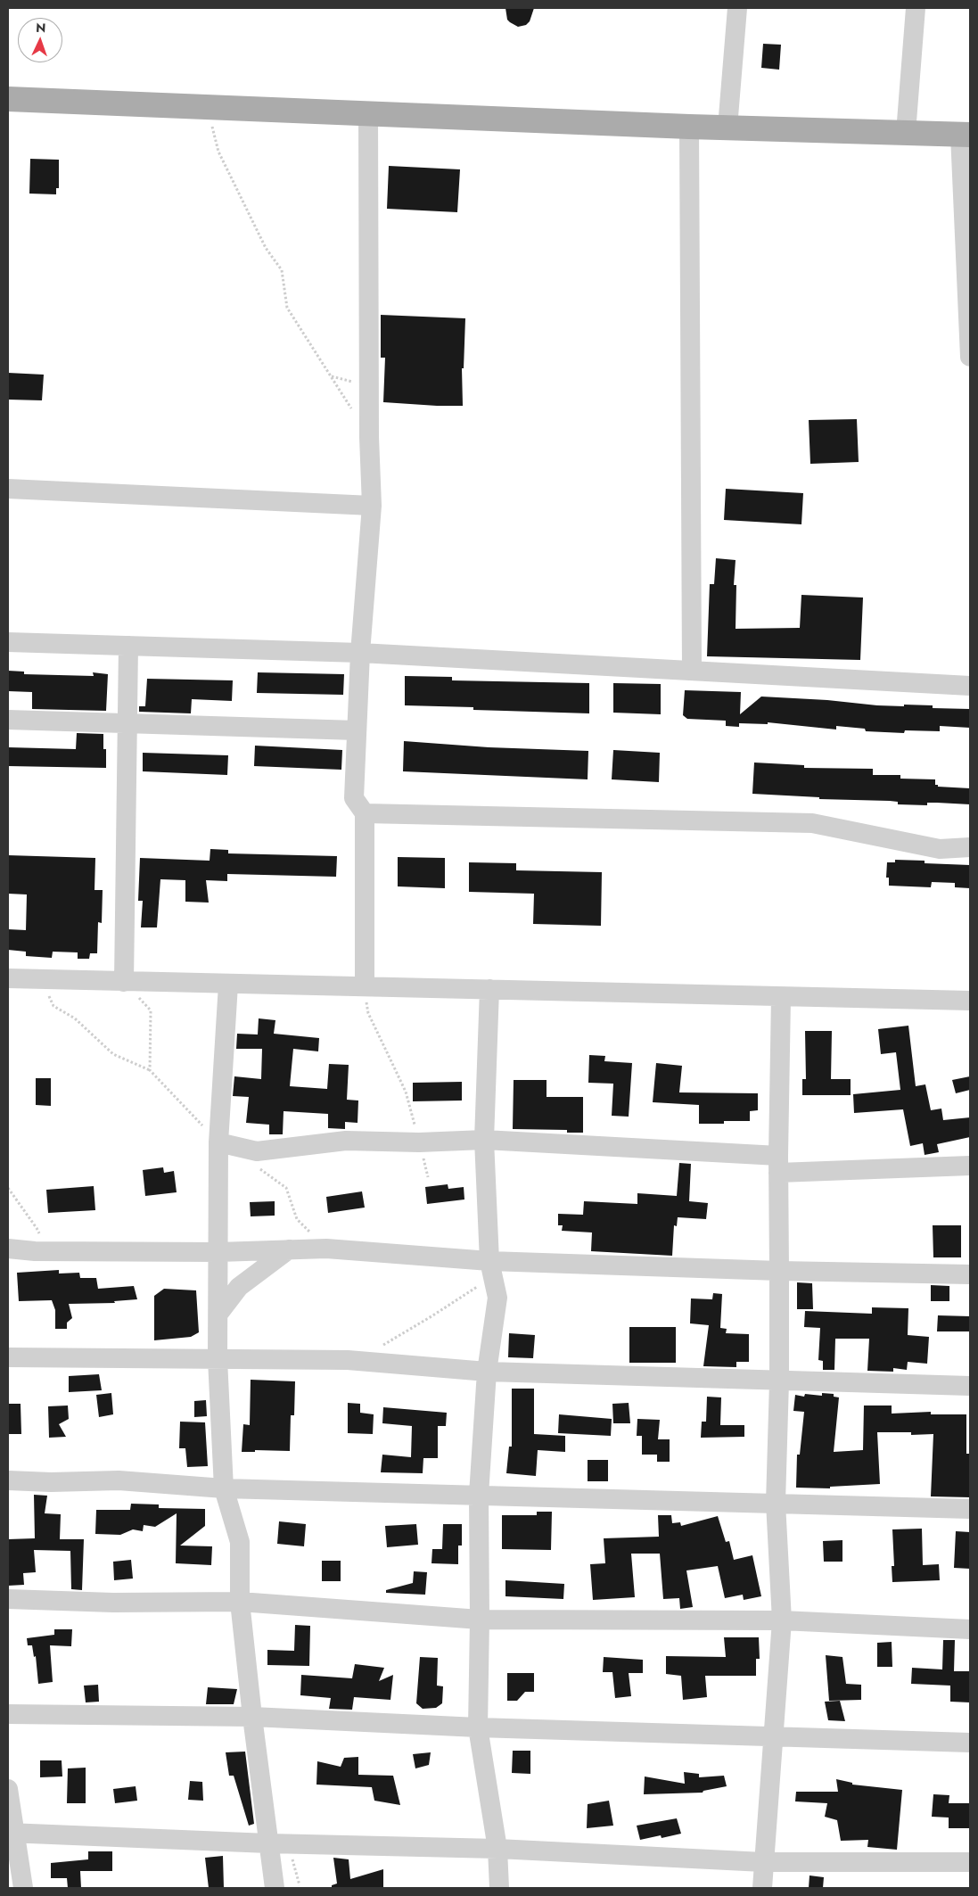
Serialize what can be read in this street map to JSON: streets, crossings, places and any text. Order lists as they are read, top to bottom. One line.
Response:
{"north":"top"}
